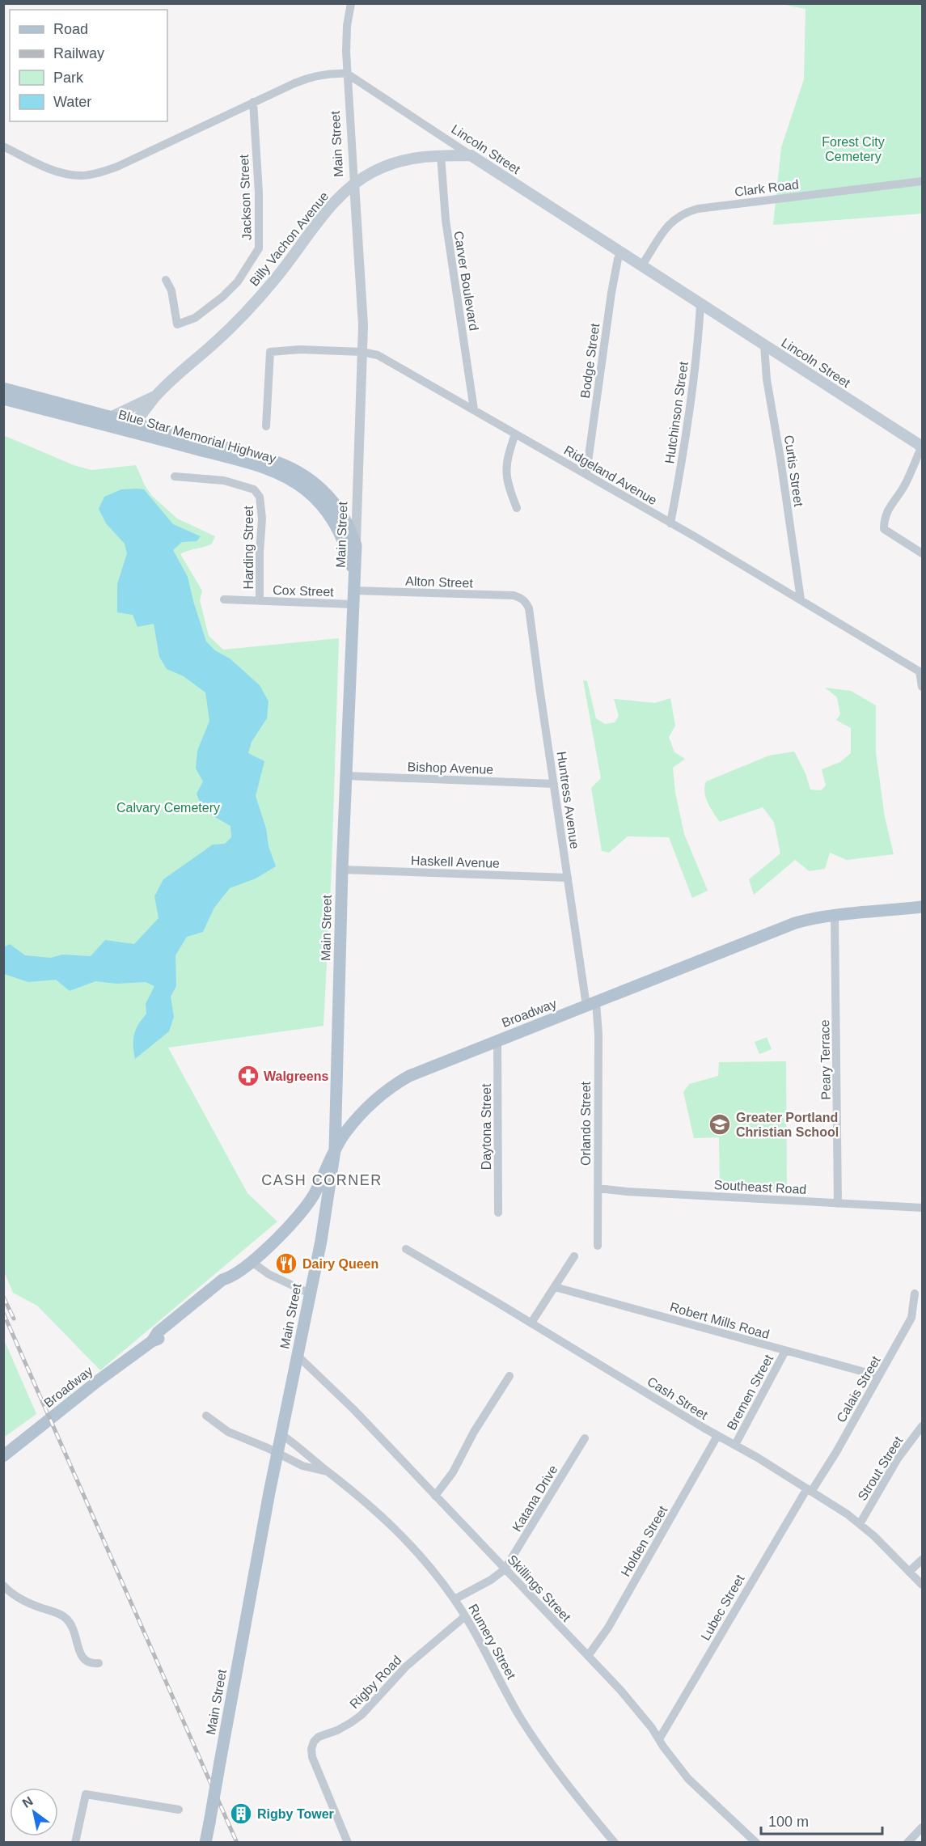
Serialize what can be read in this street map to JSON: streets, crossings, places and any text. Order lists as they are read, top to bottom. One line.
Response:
{"streets":{"main road":["Main Street","Lincoln Street","Billy Vachon Avenue","Blue Star Memorial Highway","Broadway"],"street":["Clark Road","Jackson Street","Carver Boulevard","Bodge Street","Hutchinson Street","Curtis Street","Ridgeland Avenue","Harding Street","Alton Street","Cox Street","Bishop Avenue","Huntress Avenue","Haskell Avenue","Peary Terrace","Orlando Street","Daytona Street","Southeast Road","Robert Mills Road","Calais Street","Bremen Street","Cash Street","Strout Street","Katana Drive","Holden Street","Skillings Street","Lubec Street","Rumery Street","Rigby Road"]},"crossings":[["Main Street","Lincoln Street"],["Main Street","Billy Vachon Avenue"],["Main Street","Blue Star Memorial Highway"],["Main Street","Ridgeland Avenue"],["Main Street","Alton Street"],["Main Street","Cox Street"],["Main Street","Bishop Avenue"],["Main Street","Haskell Avenue"],["Main Street","Broadway"],["Main Street","Skillings Street"],["Main Street","Rumery Street"],["Lincoln Street","Clark Road"],["Lincoln Street","Billy Vachon Avenue"],["Lincoln Street","Bodge Street"],["Lincoln Street","Hutchinson Street"],["Lincoln Street","Curtis Street"],["Billy Vachon Avenue","Carver Boulevard"],["Billy Vachon Avenue","Blue Star Memorial Highway"],["Carver Boulevard","Ridgeland Avenue"],["Bodge Street","Ridgeland Avenue"],["Hutchinson Street","Ridgeland Avenue"],["Blue Star Memorial Highway","Alton Street"],["Curtis Street","Ridgeland Avenue"],["Harding Street","Cox Street"],["Alton Street","Huntress Avenue"],["Bishop Avenue","Huntress Avenue"],["Huntress Avenue","Haskell Avenue"],["Huntress Avenue","Broadway"],["Huntress Avenue","Orlando Street"],["Broadway","Peary Terrace"],["Broadway","Orlando Street"],["Broadway","Daytona Street"],["Peary Terrace","Southeast Road"],["Orlando Street","Southeast Road"],["Robert Mills Road","Calais Street"],["Robert Mills Road","Bremen Street"],["Calais Street","Cash Street"],["Calais Street","Lubec Street"],["Bremen Street","Cash Street"],["Cash Street","Strout Street"],["Cash Street","Holden Street"],["Cash Street","Lubec Street"],["Katana Drive","Skillings Street"],["Katana Drive","Rumery Street"],["Holden Street","Skillings Street"],["Skillings Street","Lubec Street"],["Rumery Street","Rigby Road"]],"districts":["CASH CORNER"],"parks":["Forest City Cemetery","Calvary Cemetery"],"places":{"pharmacy":["Walgreens"],"school or university":["Greater Portland Christian School"],"restaurant":["Dairy Queen"],"building":["Rigby Tower"]},"legend":["Road","Railway","Park","Water"],"scale_bar":"100 m","north":"top left"}
